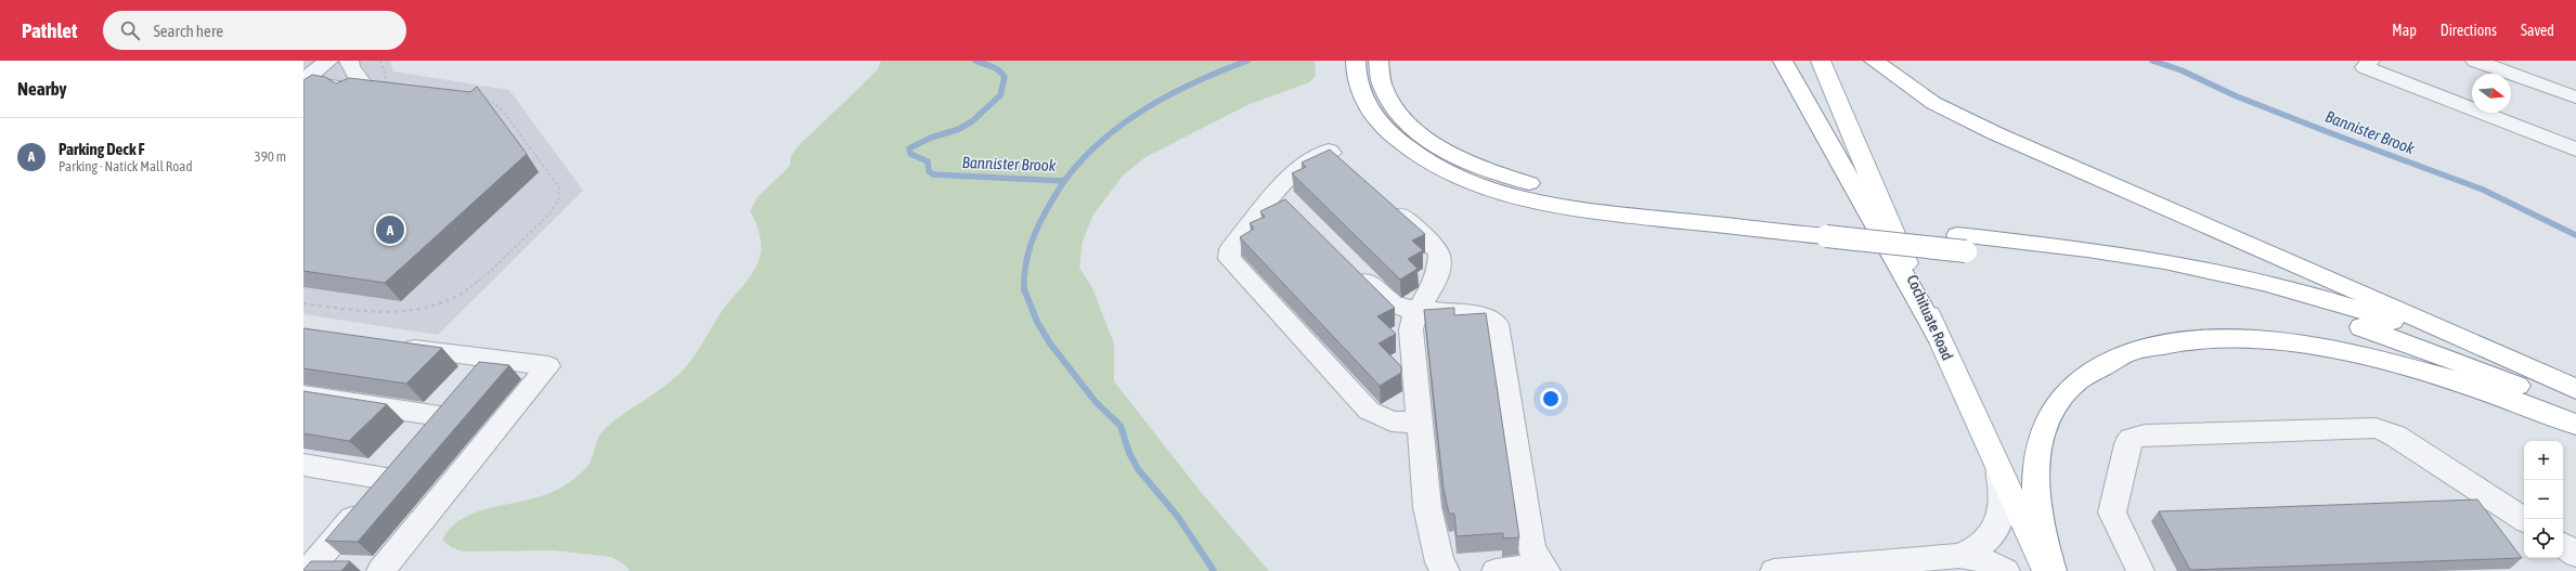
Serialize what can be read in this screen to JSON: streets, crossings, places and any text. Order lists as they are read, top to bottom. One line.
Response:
{"streets":{"main road":["Cochituate Road"]},"water":["Bannister Brook"],"north":"right","page":{"header":"Pathlet","search":"Search here","nav":["Map","Directions","Saved"],"heading":"Nearby","list":[{"mark":"A","name":"Parking Deck F","note":"Parking · Natick Mall Road","value":"390 m"}],"pins":"A","map_buttons":["+","−"]}}
